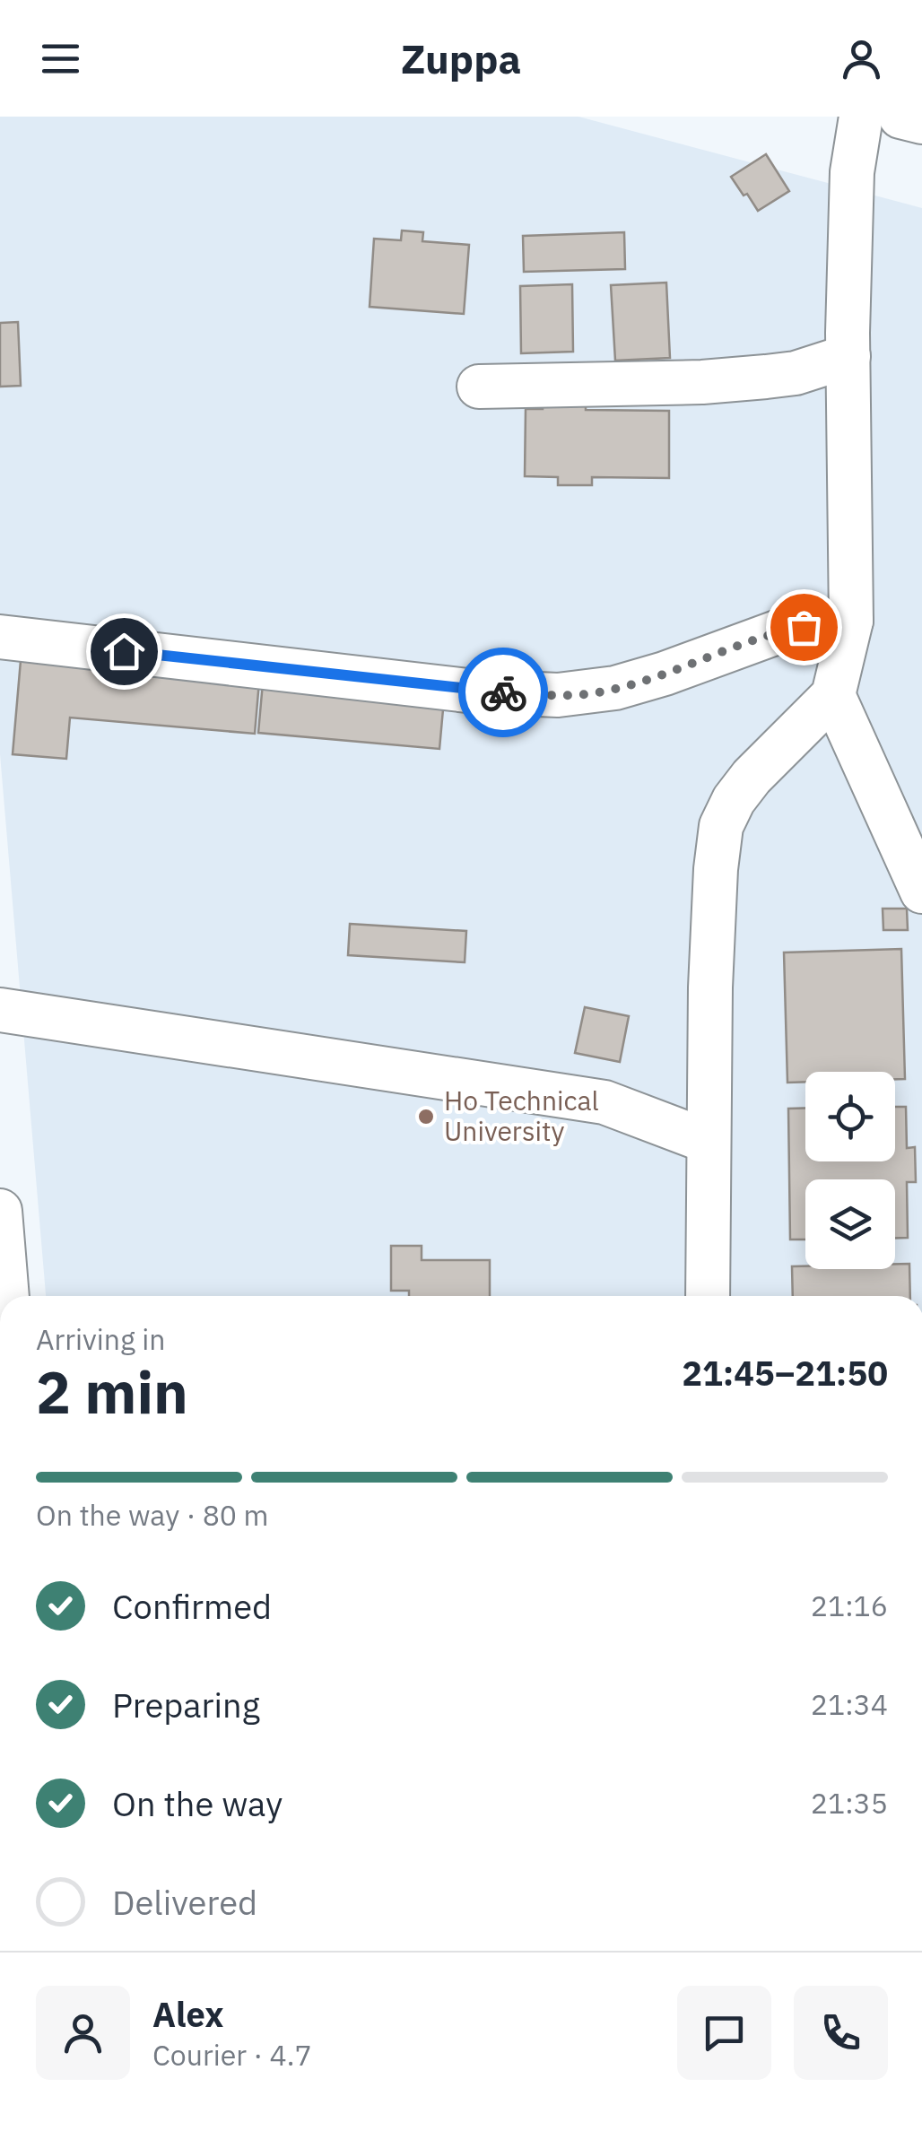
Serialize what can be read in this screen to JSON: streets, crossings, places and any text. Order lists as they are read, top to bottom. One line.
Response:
{"places":["Ho Technical University"],"page":{"header":"Zuppa","heading":["2 min","Arriving in","21:45–21:50"],"panel":["Alex","Courier · 4.7"],"bar":"On the way · 80 m","list":[["Confirmed","21:16"],["Preparing","21:34"],["On the way","21:35"],"Delivered"]}}
